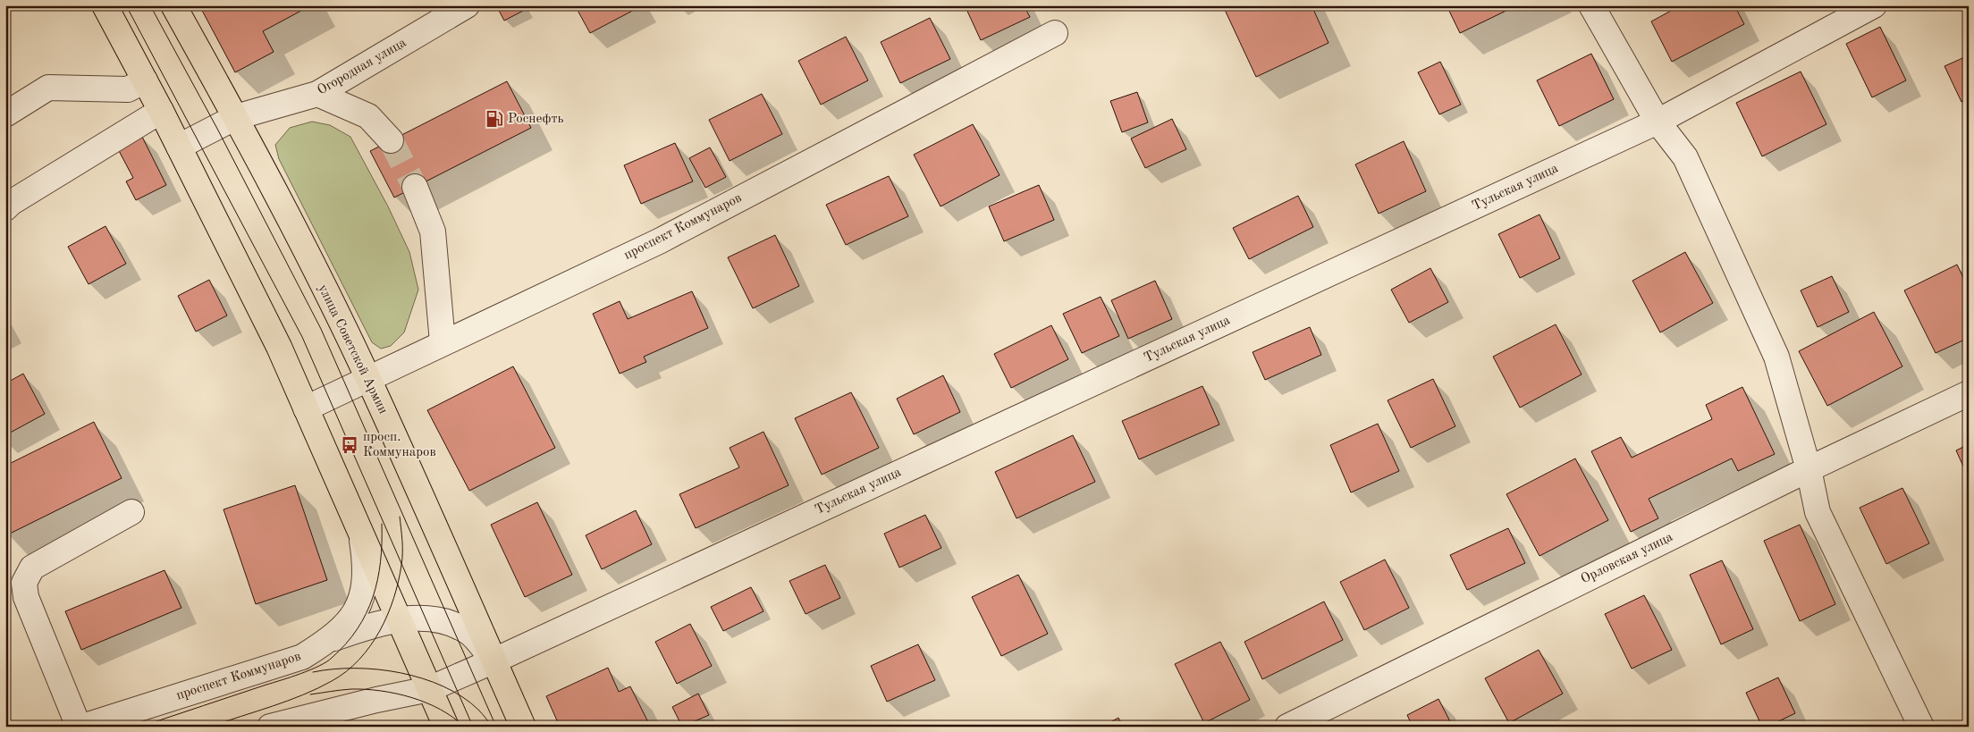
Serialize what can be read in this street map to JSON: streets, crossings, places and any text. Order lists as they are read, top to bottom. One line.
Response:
{"streets":{"main road":["улица Советской Армии"],"street":["Огородная улица","Тульская улица","проспект Коммунаров","Орловская улица"]},"crossings":[["Огородная улица","улица Советской Армии"],["Тульская улица","улица Советской Армии"],["проспект Коммунаров","улица Советской Армии"]],"places":{"fuel station":["Роснефть"],"bus stop":["просп. Коммунаров"]}}
